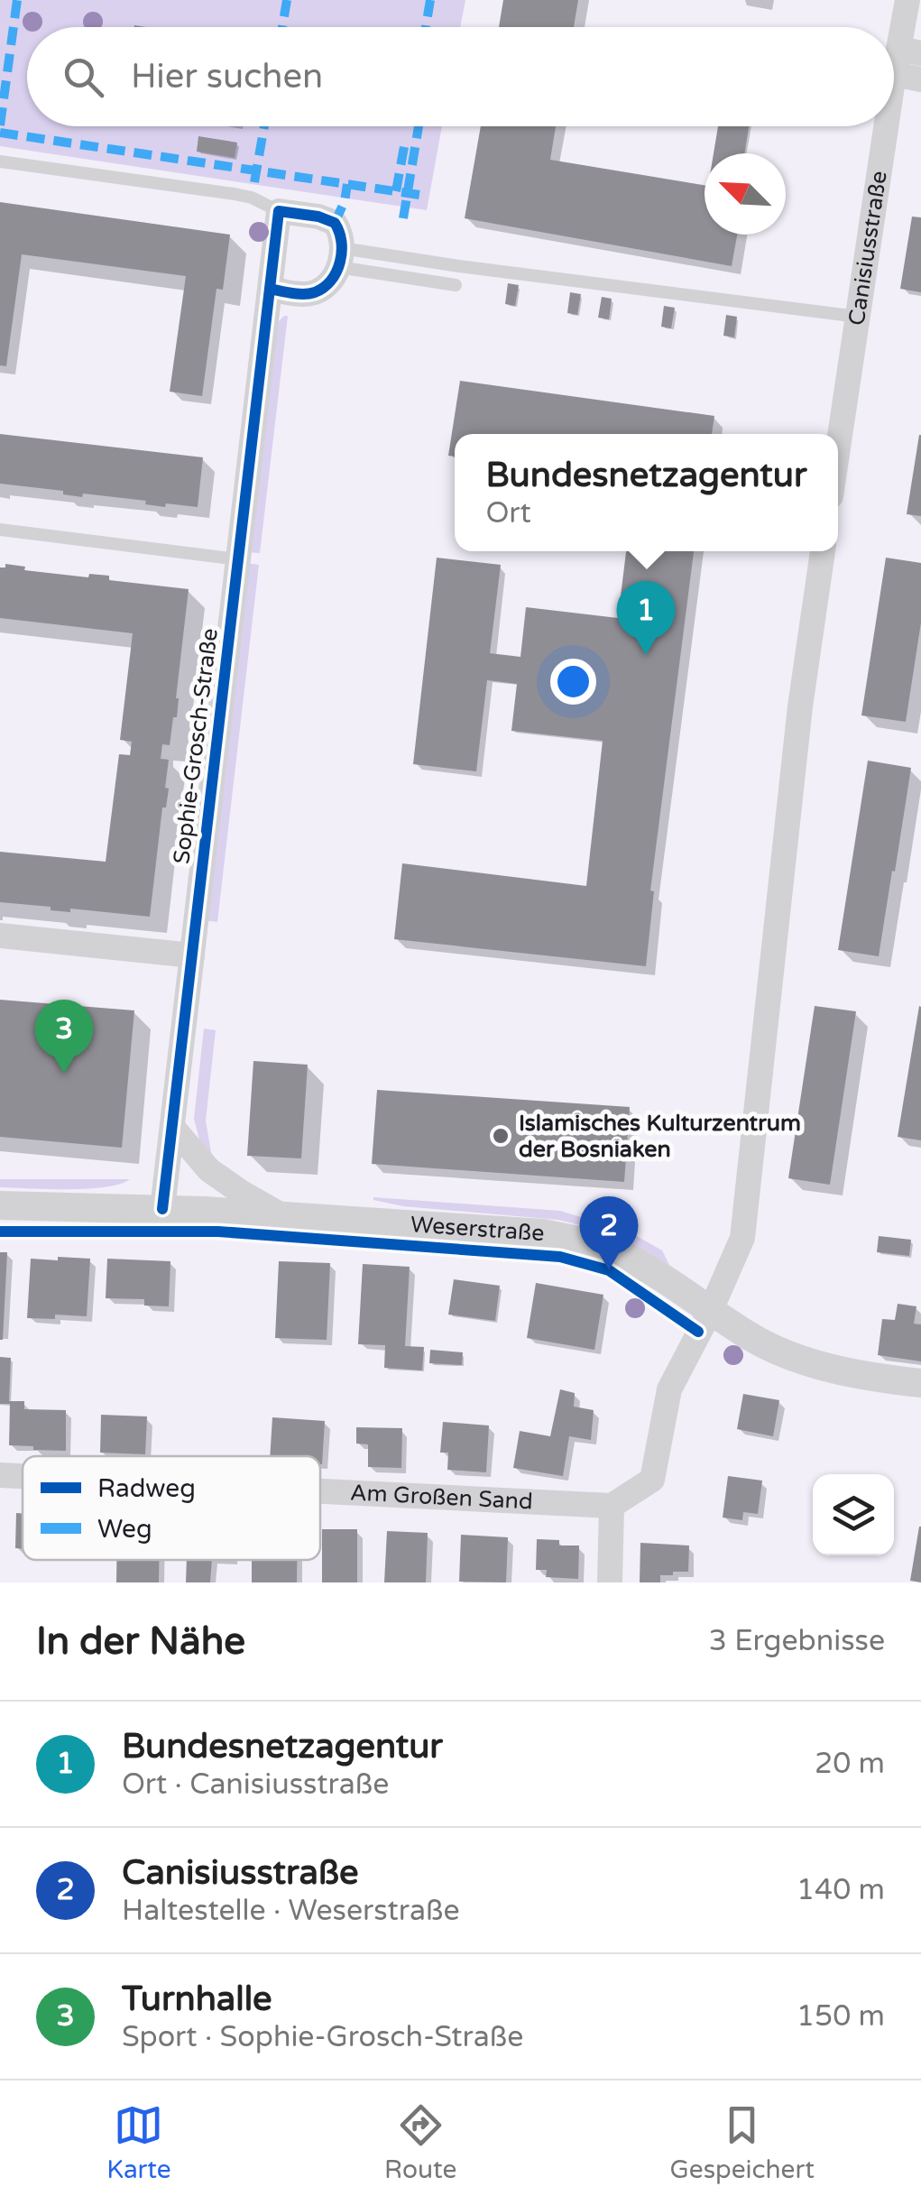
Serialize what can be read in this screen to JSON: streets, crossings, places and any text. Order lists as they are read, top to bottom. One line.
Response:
{"streets":{"street":["Canisiusstraße","Sophie-Grosch-Straße","Weserstraße","Am Großen Sand"]},"crossings":[["Sophie-Grosch-Straße","Weserstraße"]],"places":["Islamisches Kulturzentrum der Bosniaken"],"legend":["Radweg","Weg"],"north":"top left","page":{"search":"Hier suchen","popup":["Bundesnetzagentur","Ort"],"pins":["1","3","2"],"heading":["In der Nähe","3 Ergebnisse"],"list":[{"mark":"1","name":"Bundesnetzagentur","note":"Ort · Canisiusstraße","value":"20 m"},{"mark":"2","name":"Canisiusstraße","note":"Haltestelle · Weserstraße","value":"140 m"},{"mark":"3","name":"Turnhalle","note":"Sport · Sophie-Grosch-Straße","value":"150 m"}],"nav":["Karte","Route","Gespeichert"]}}
